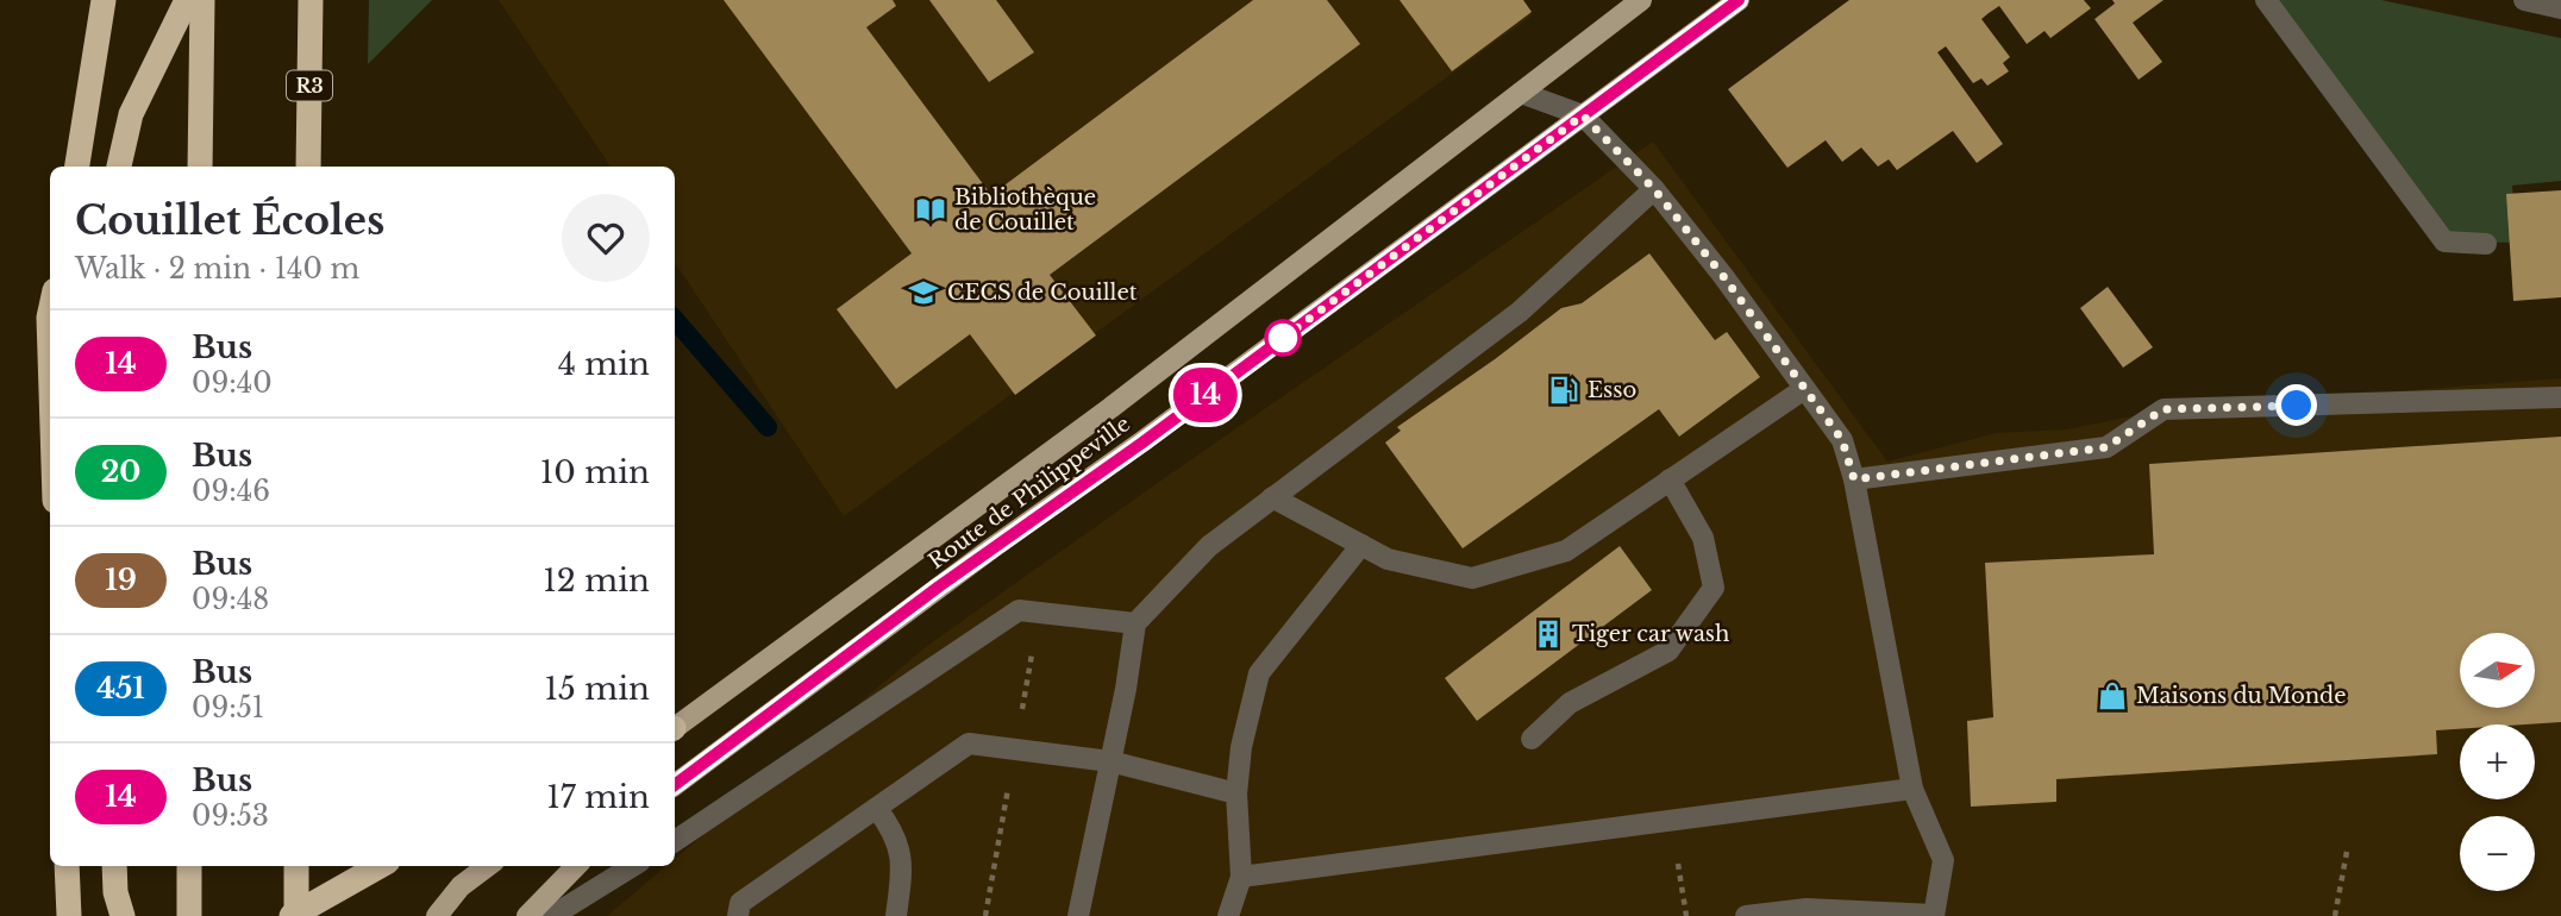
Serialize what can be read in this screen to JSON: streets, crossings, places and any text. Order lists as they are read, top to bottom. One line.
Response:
{"streets":{"highway":["R3"],"main road":["Route de Philippeville"]},"places":{"library":["Bibliothèque de Couillet"],"school or university":["CECS de Couillet"],"fuel station":["Esso"],"building":["Tiger car wash"],"shop":["Maisons du Monde"]},"lines":["bus line 14"],"north":"right","page":{"on_map":"14","heading":["Couillet Écoles","Walk · 2 min · 140 m"],"list":[{"mark":"14","name":"Bus","note":"09:40","value":"4 min"},{"mark":"20","name":"Bus","note":"09:46","value":"10 min"},{"mark":"19","name":"Bus","note":"09:48","value":"12 min"},{"mark":"451","name":"Bus","note":"09:51","value":"15 min"},{"mark":"14","name":"Bus","note":"09:53","value":"17 min"}],"map_buttons":["+","−"]}}
